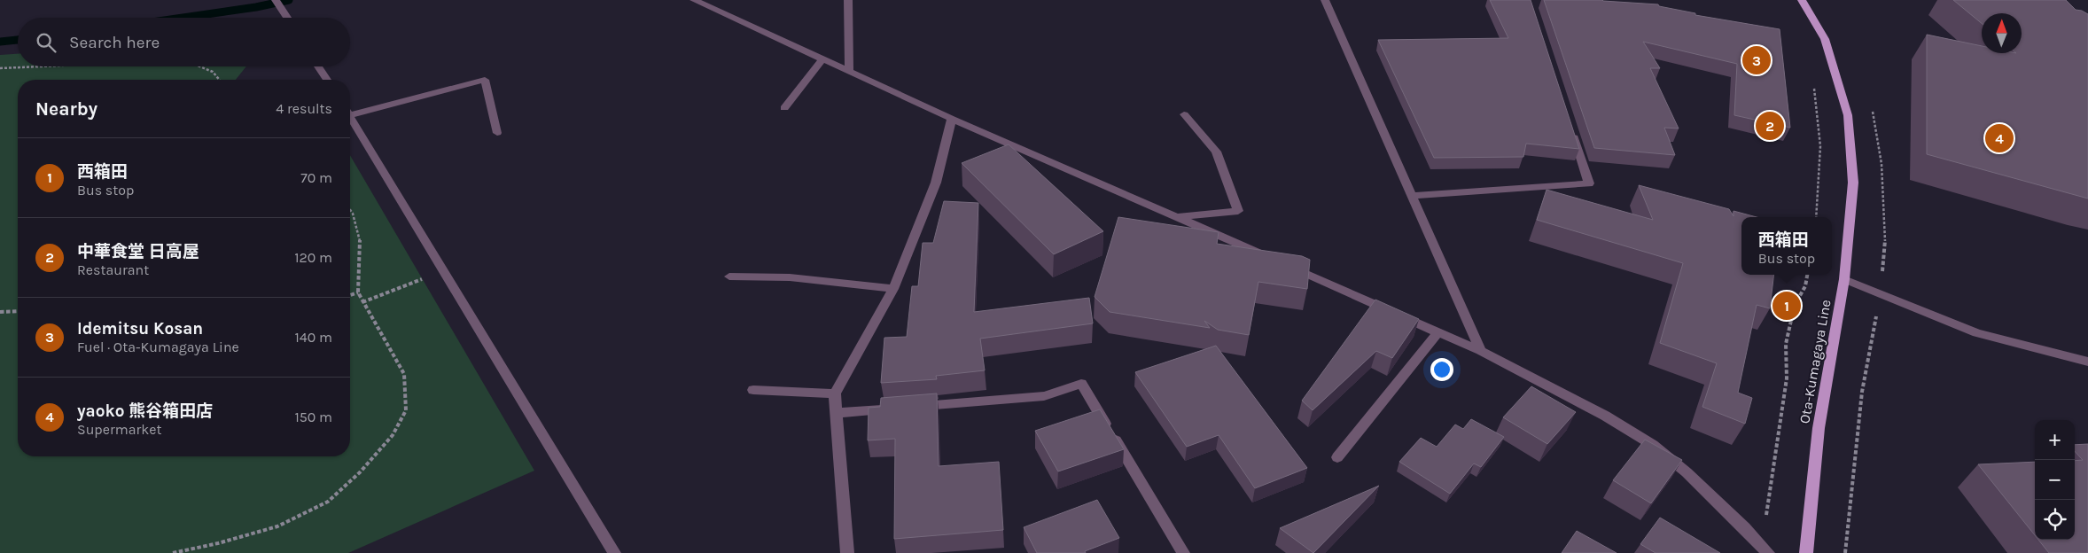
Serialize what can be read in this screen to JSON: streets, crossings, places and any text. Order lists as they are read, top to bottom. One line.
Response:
{"streets":{"main road":["Ota-Kumagaya Line"]},"north":"top","page":{"search":"Search here","pins":["3","2","4","1"],"heading":["Nearby","4 results"],"list":[{"mark":"1","name":"西箱田","note":"Bus stop","value":"70 m"},{"mark":"2","name":"中華食堂 日高屋","note":"Restaurant","value":"120 m"},{"mark":"3","name":"Idemitsu Kosan","note":"Fuel · Ota-Kumagaya Line","value":"140 m"},{"mark":"4","name":"yaoko 熊谷箱田店","note":"Supermarket","value":"150 m"}],"popup":["西箱田","Bus stop"],"map_buttons":["+","−"]}}
